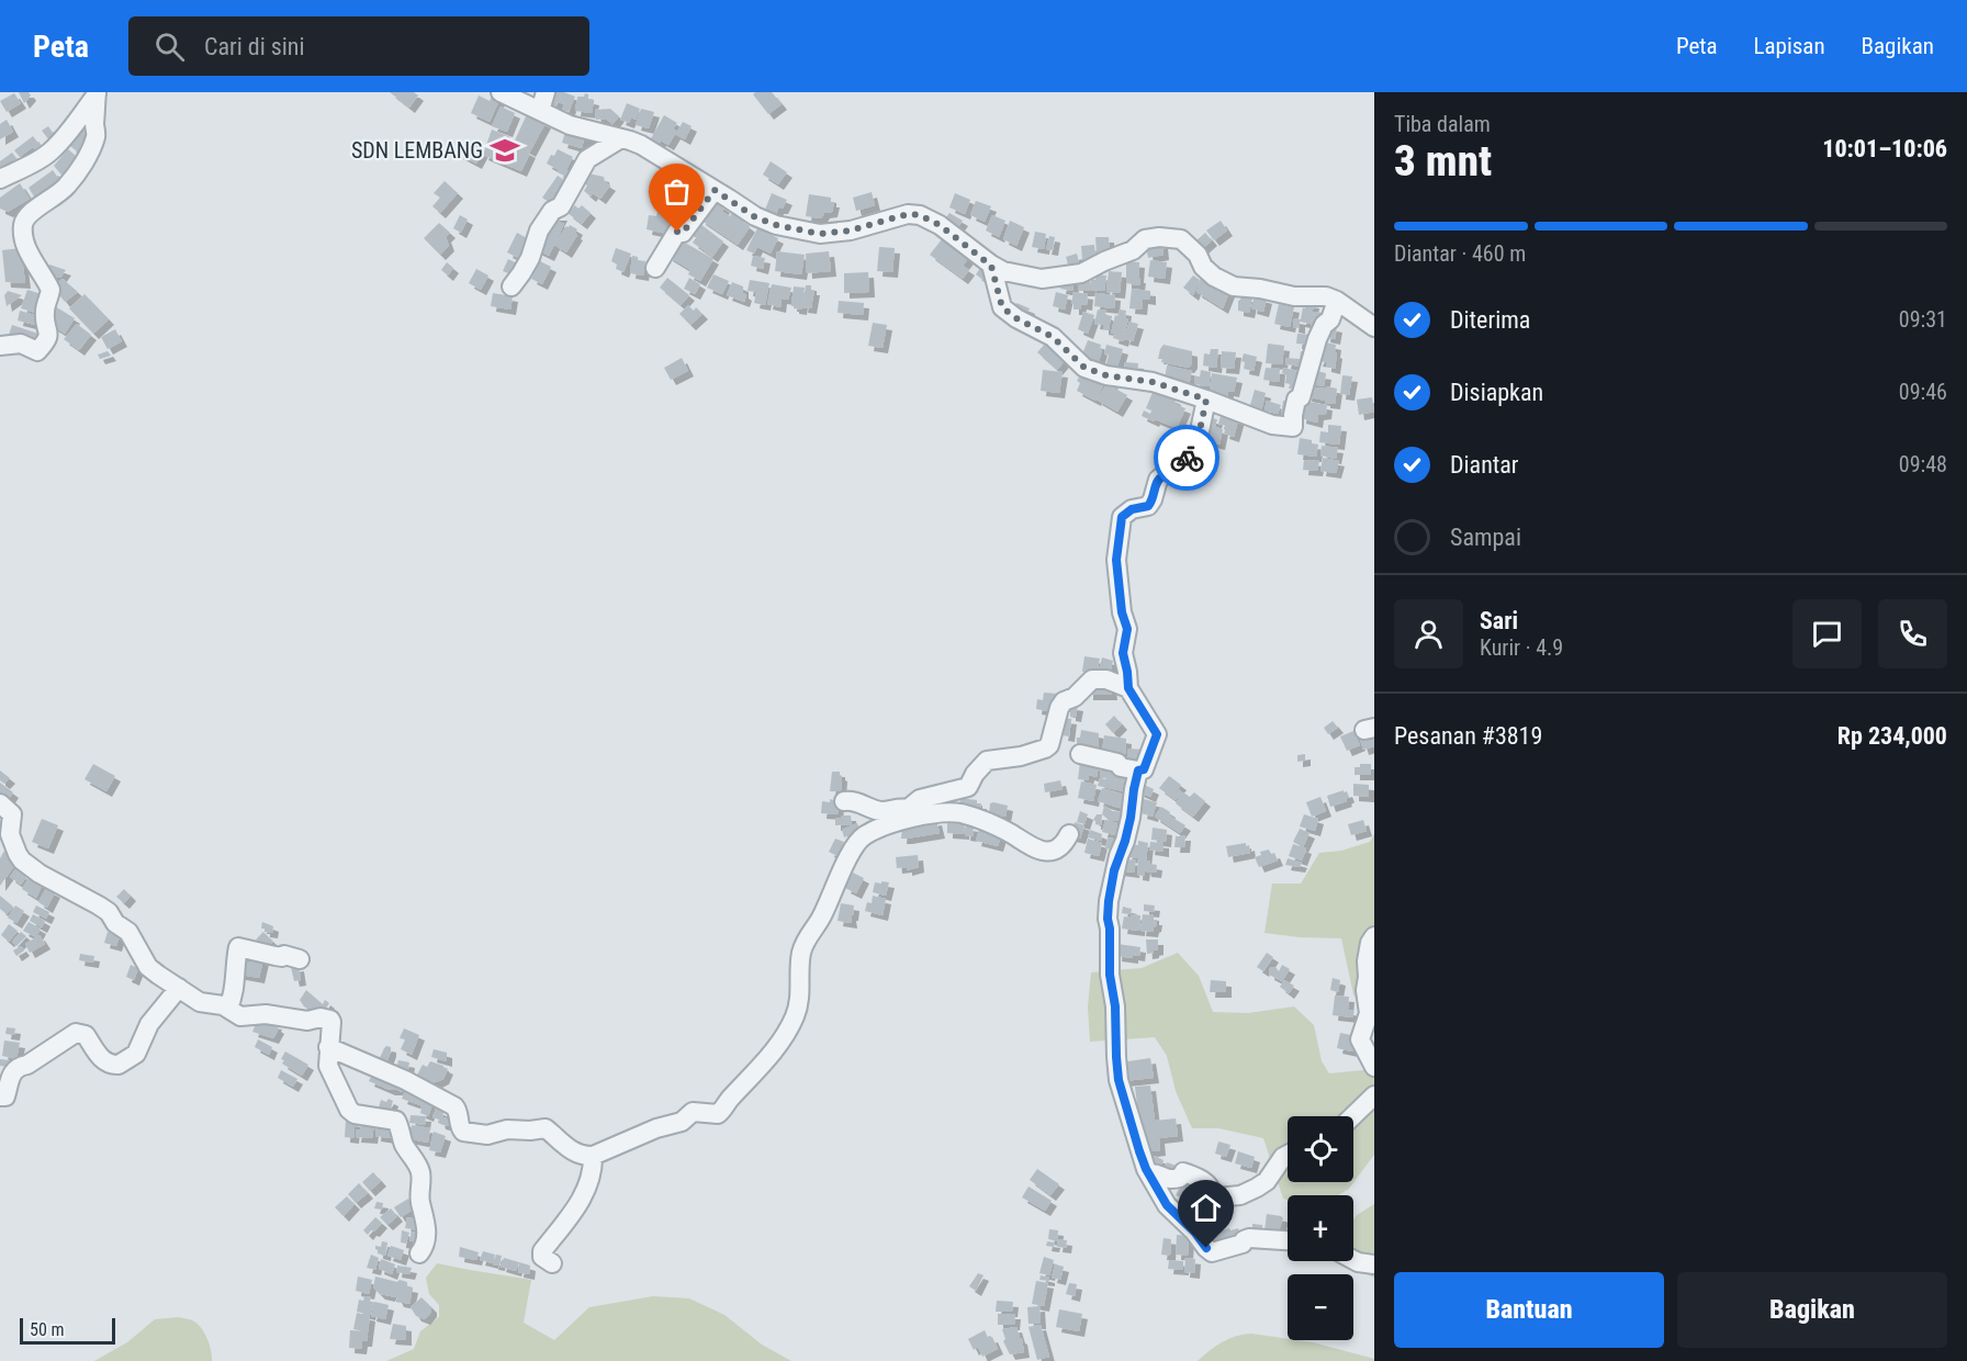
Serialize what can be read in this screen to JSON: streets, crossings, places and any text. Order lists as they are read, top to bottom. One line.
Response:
{"places":{"school or university":["SDN LEMBANG"]},"scale_bar":"50 m","page":{"header":"Peta","search":"Cari di sini","nav":["Peta","Lapisan","Bagikan"],"heading":["3 mnt","Tiba dalam","10:01–10:06"],"panel":["Sari","Kurir · 4.9","Pesanan #3819","Rp 234,000"],"bar":"Diantar · 460 m","list":[["Diterima","09:31"],["Disiapkan","09:46"],["Diantar","09:48"],"Sampai"],"map_buttons":["+","−"],"buttons":["Bantuan","Bagikan"],"scale":"50 m"}}
